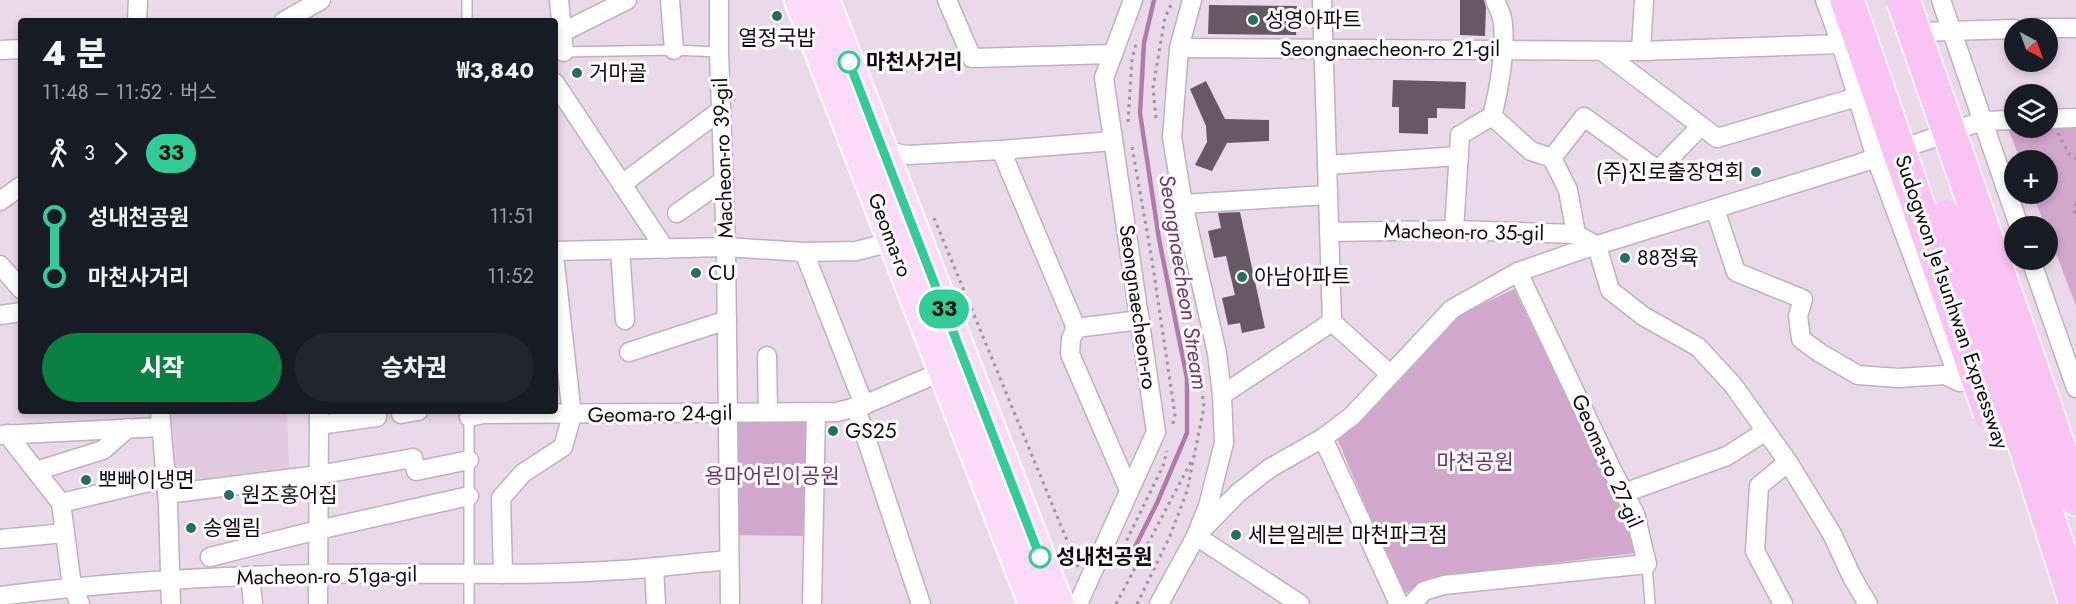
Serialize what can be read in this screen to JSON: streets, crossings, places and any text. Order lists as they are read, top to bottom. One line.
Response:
{"streets":{"highway":["Sudogwon Je1sunhwan Expressway"],"main road":["Geoma-ro"],"street":["Seongnaecheon-ro 21-gil","Macheon-ro 39-gil","Macheon-ro 35-gil","Seongnaecheon-ro","Geoma-ro 24-gil","Geoma-ro 27-gil","Macheon-ro 51ga-gil"]},"crossings":[["Macheon-ro 39-gil","Geoma-ro 24-gil"],["Macheon-ro 39-gil","Macheon-ro 51ga-gil"],["Geoma-ro","Geoma-ro 24-gil"]],"water":["Seongnaecheon Stream"],"parks":["마천공원","용마어린이공원"],"places":["열정국밥","성영아파트","마천사거리","거마골","(주)진로출장연회","88정육","CU","아남아파트","GS25","뽀빠이냉면","원조홍어집","송엘림","세븐일레븐 마천파크점","성내천공원"],"lines":["bus line 33"],"north":"bottom right","page":{"on_map":"33","map_buttons":["+","−"],"heading":["4 분","11:48 – 11:52 · 버스","₩3,840"],"legs":["3","33"],"list":[{"name":"성내천공원","value":"11:51"},{"name":"마천사거리","value":"11:52"}],"buttons":["시작","승차권"]}}
